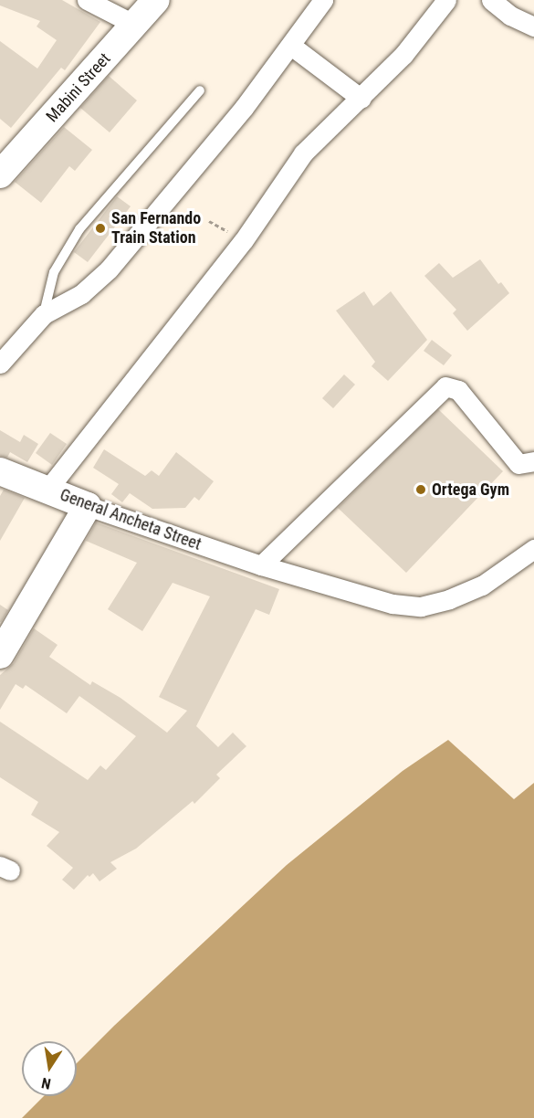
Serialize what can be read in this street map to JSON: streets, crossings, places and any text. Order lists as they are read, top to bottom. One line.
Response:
{"streets":{"street":["Mabini Street","General Ancheta Street"]},"places":["San Fernando Train Station","Ortega Gym"],"north":"bottom"}
